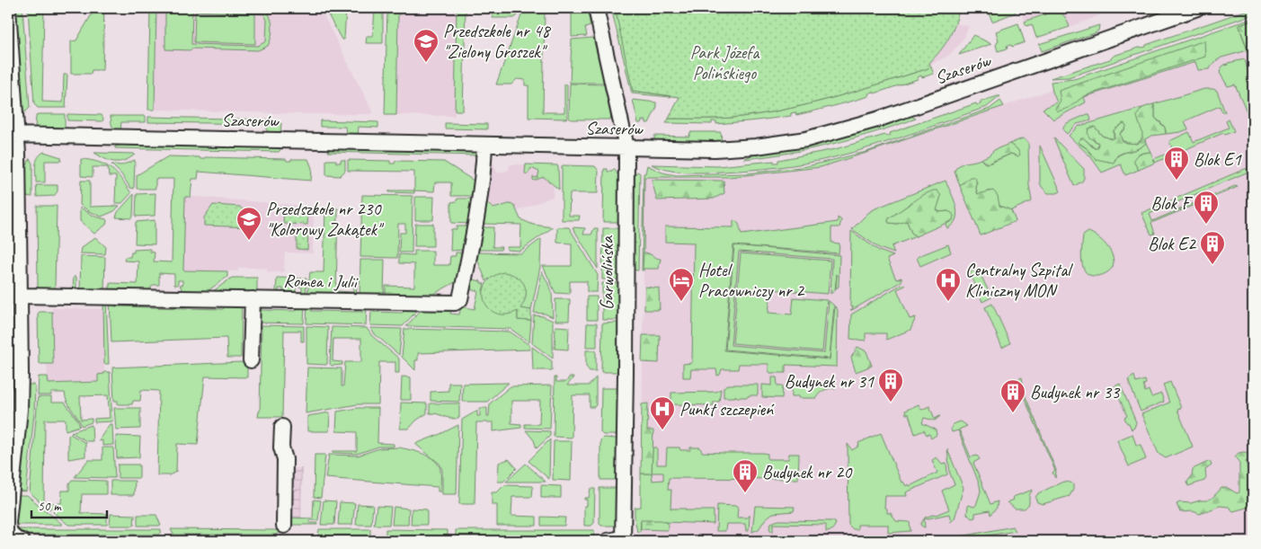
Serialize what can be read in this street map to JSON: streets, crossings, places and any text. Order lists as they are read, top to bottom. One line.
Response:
{"streets":{"street":["Szaserów","Garwolińska","Romea i Julii"]},"crossings":[["Szaserów","Garwolińska"],["Szaserów","Romea i Julii"]],"parks":["Park Józefa Polińskiego"],"places":{"school or university":["Przedszkole nr 48 \"Zielony Groszek\"","Przedszkole nr 230 \"Kolorowy Zakątek\""],"building":["Blok E1","Blok F","Blok E2","Budynek nr 31","Budynek nr 33","Budynek nr 20"],"hotel":["Hotel Pracowniczy nr 2"],"hospital":["Centralny Szpital Kliniczny MON","Punkt szczepień"]},"scale_bar":"50 m"}
